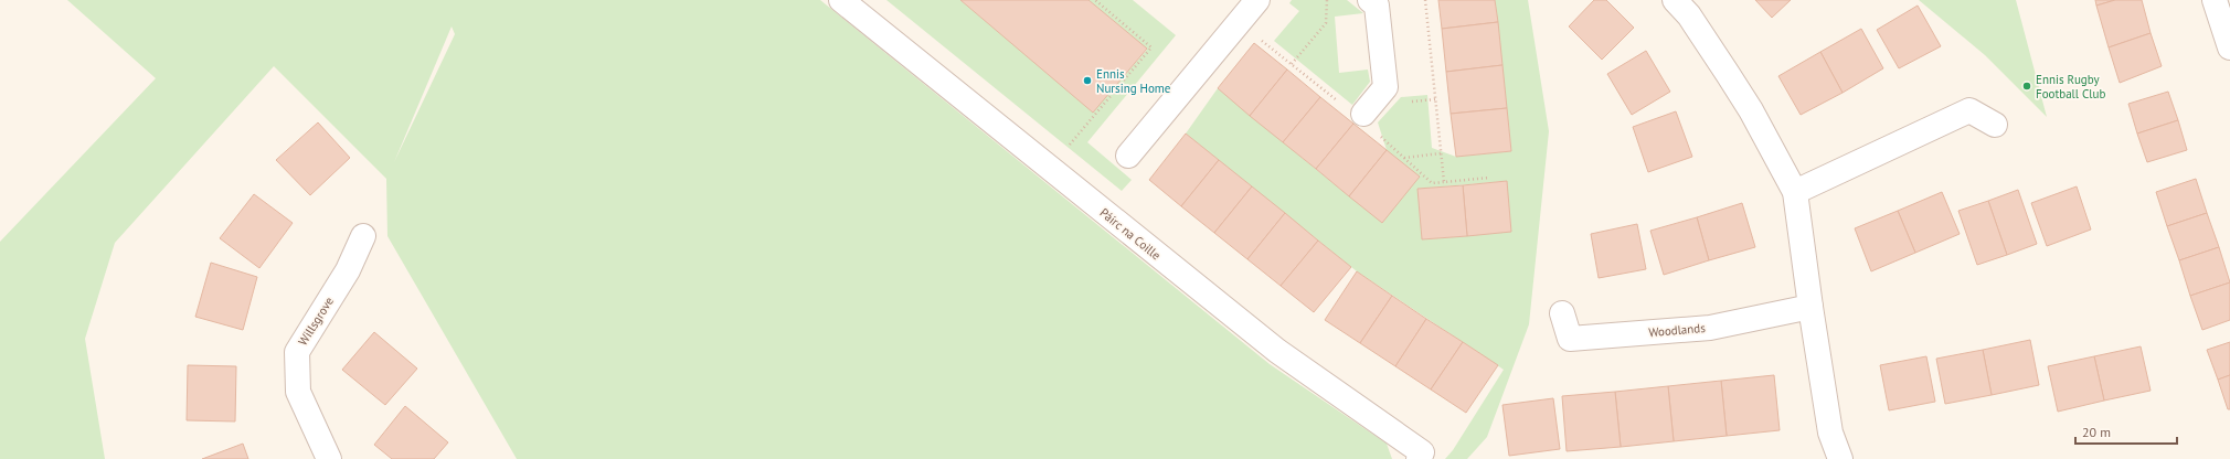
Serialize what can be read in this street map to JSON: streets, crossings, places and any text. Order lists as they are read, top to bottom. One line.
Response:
{"streets":{"street":["Páirc na Coille","Willsgrove","Woodlands"]},"places":["Ennis Nursing Home","Ennis Rugby Football Club"],"scale_bar":"20 m"}
